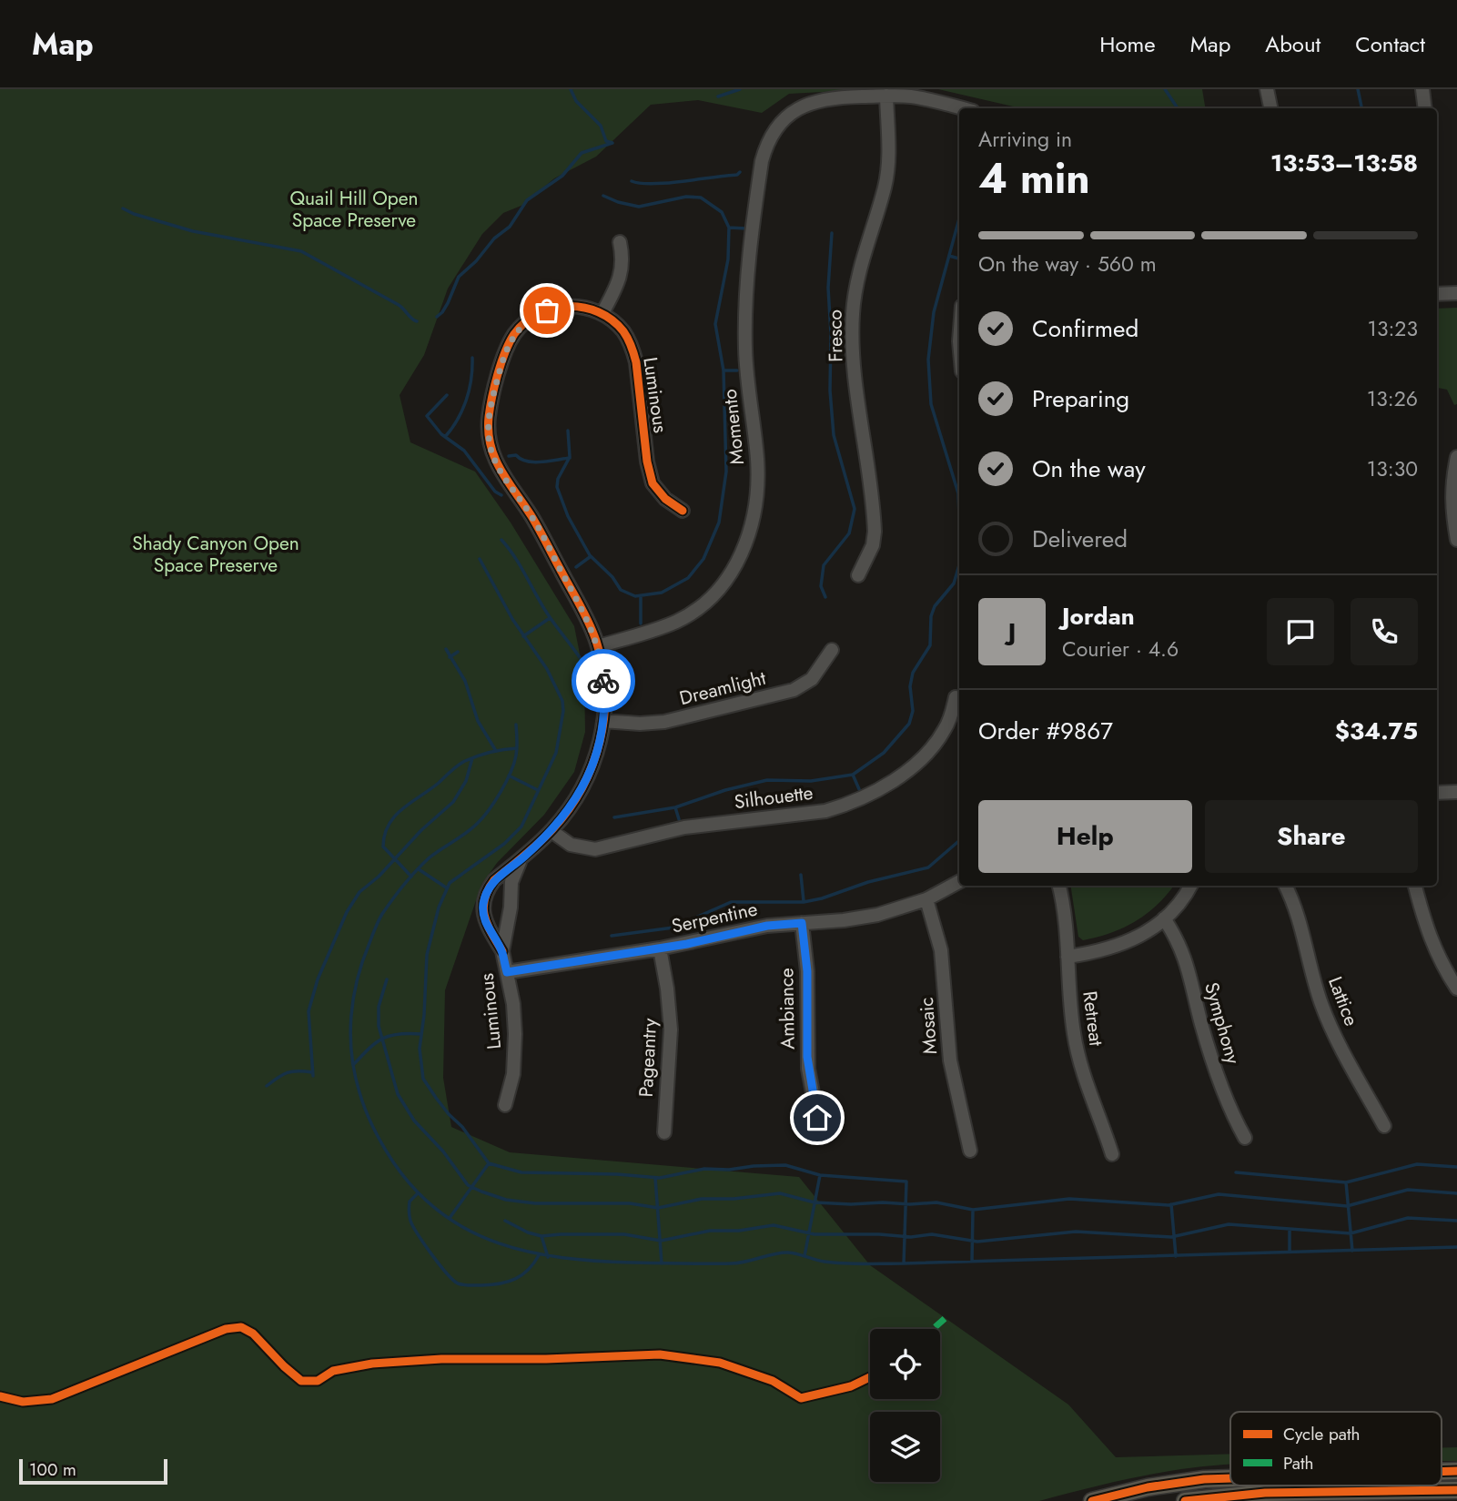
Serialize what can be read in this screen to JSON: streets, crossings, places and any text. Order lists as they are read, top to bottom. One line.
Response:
{"streets":{"street":["Fresco","Luminous","Momento","Dreamlight","Silhouette","Serpentine","Lattice","Ambiance","Retreat","Symphony","Mosaic","Pageantry"]},"crossings":[["Fresco","Momento"],["Luminous","Momento"],["Luminous","Dreamlight"],["Luminous","Silhouette"],["Luminous","Serpentine"],["Serpentine","Ambiance"],["Serpentine","Mosaic"],["Serpentine","Pageantry"]],"parks":["Quail Hill Open Space Preserve","Shady Canyon Open Space Preserve"],"legend":["Cycle path","Path"],"scale_bar":"100 m","page":{"header":"Map","nav":["Home","Map","About","Contact"],"heading":["4 min","Arriving in","13:53–13:58"],"panel":["Jordan","Courier · 4.6","Order #9867","$34.75"],"bar":"On the way · 560 m","list":[["Confirmed","13:23"],["Preparing","13:26"],["On the way","13:30"],"Delivered"],"round":"J","buttons":["Help","Share"],"scale":"100 m"}}
